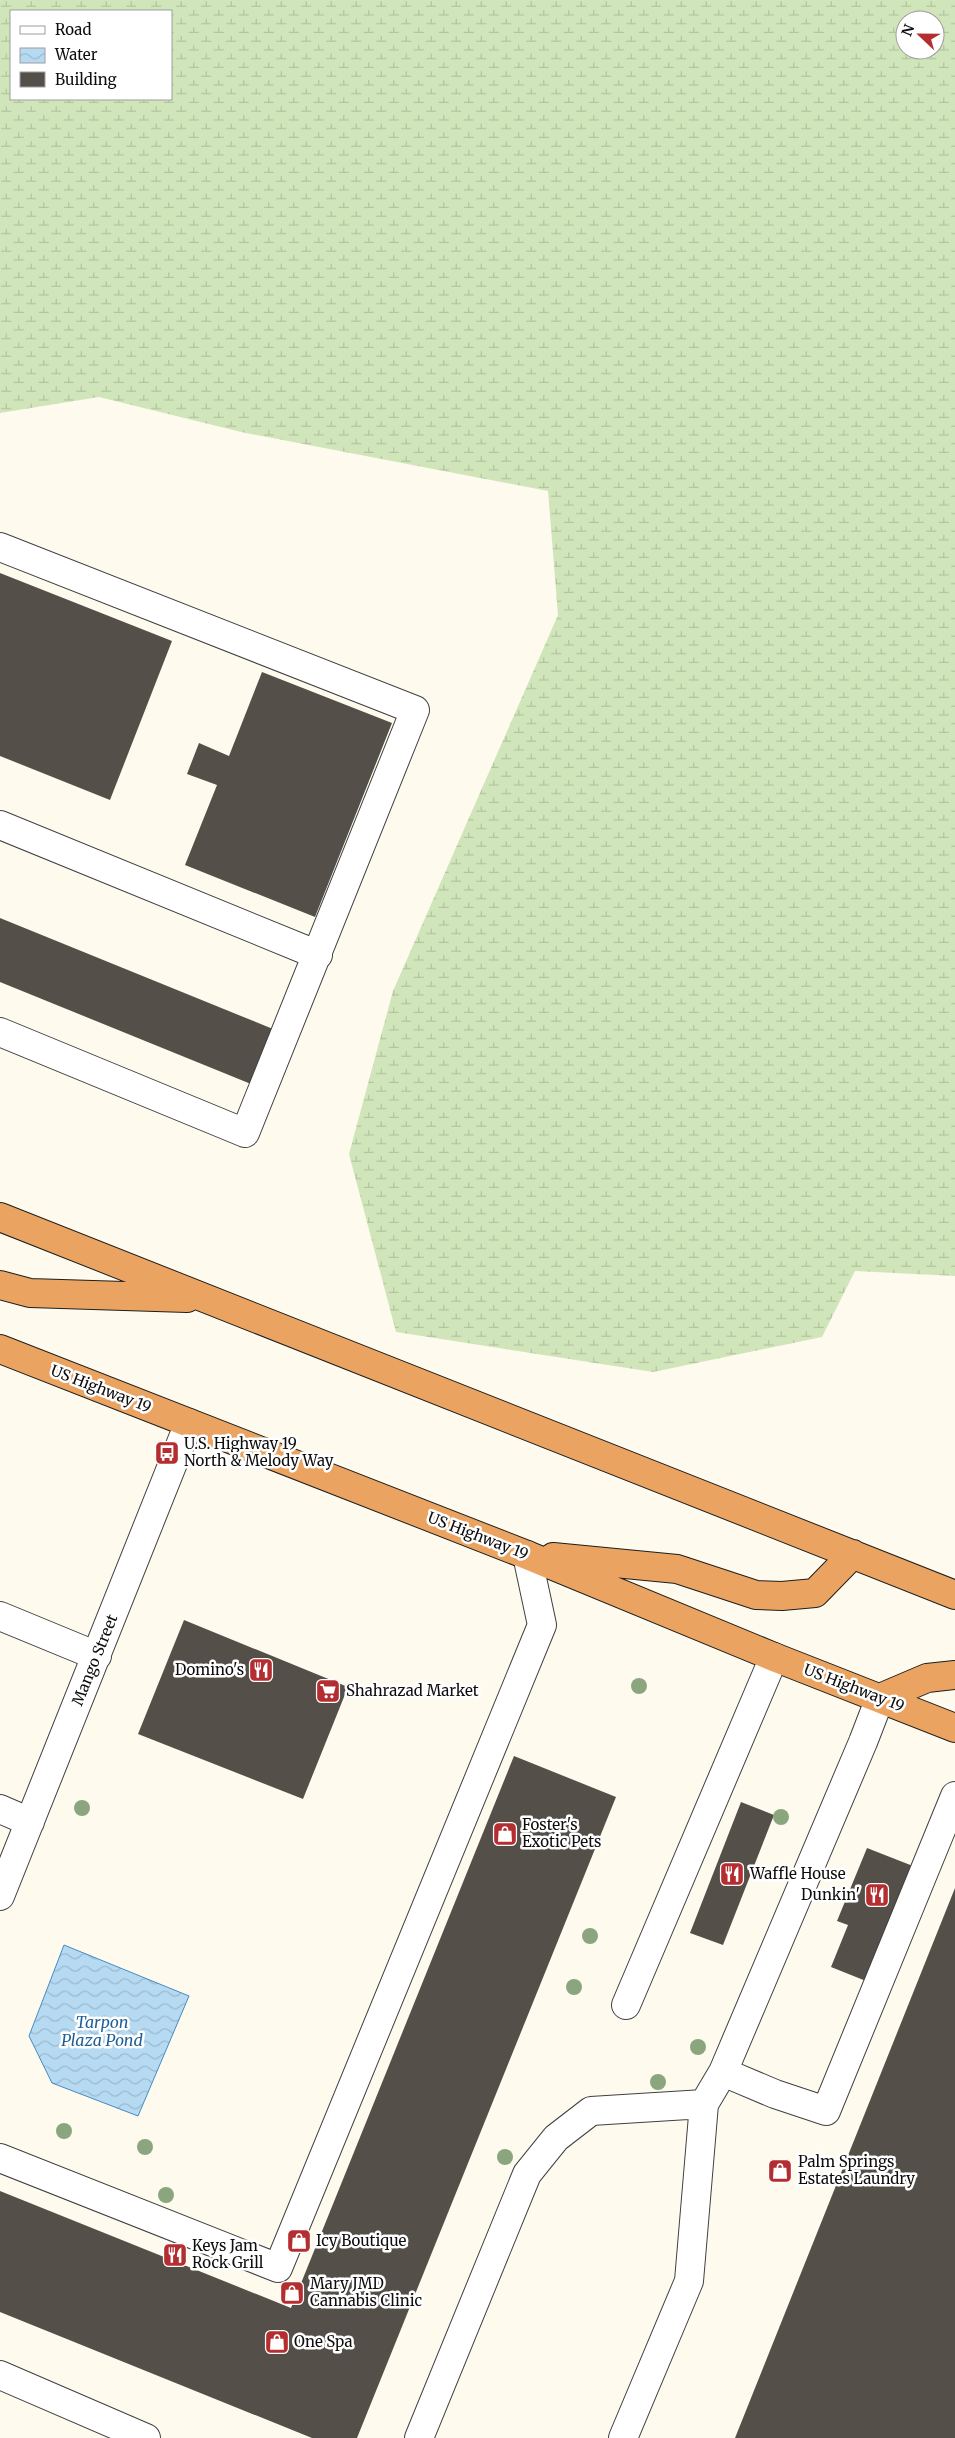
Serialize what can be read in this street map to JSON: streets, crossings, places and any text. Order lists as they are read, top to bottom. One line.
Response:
{"streets":{"highway":["US Highway 19"],"street":["Mango Street"]},"crossings":[["US Highway 19","Mango Street"]],"water":["Tarpon Plaza Pond"],"places":{"bus stop":["U.S. Highway 19 North & Melody Way"],"restaurant":["Domino's","Waffle House","Dunkin'","Keys Jam Rock Grill"],"supermarket":["Shahrazad Market"],"shop":["Foster's Exotic Pets","Palm Springs Estates Laundry","Icy Boutique","Mary JMD Cannabis Clinic","One Spa"]},"legend":["Road","Water","Building"],"north":"left"}
